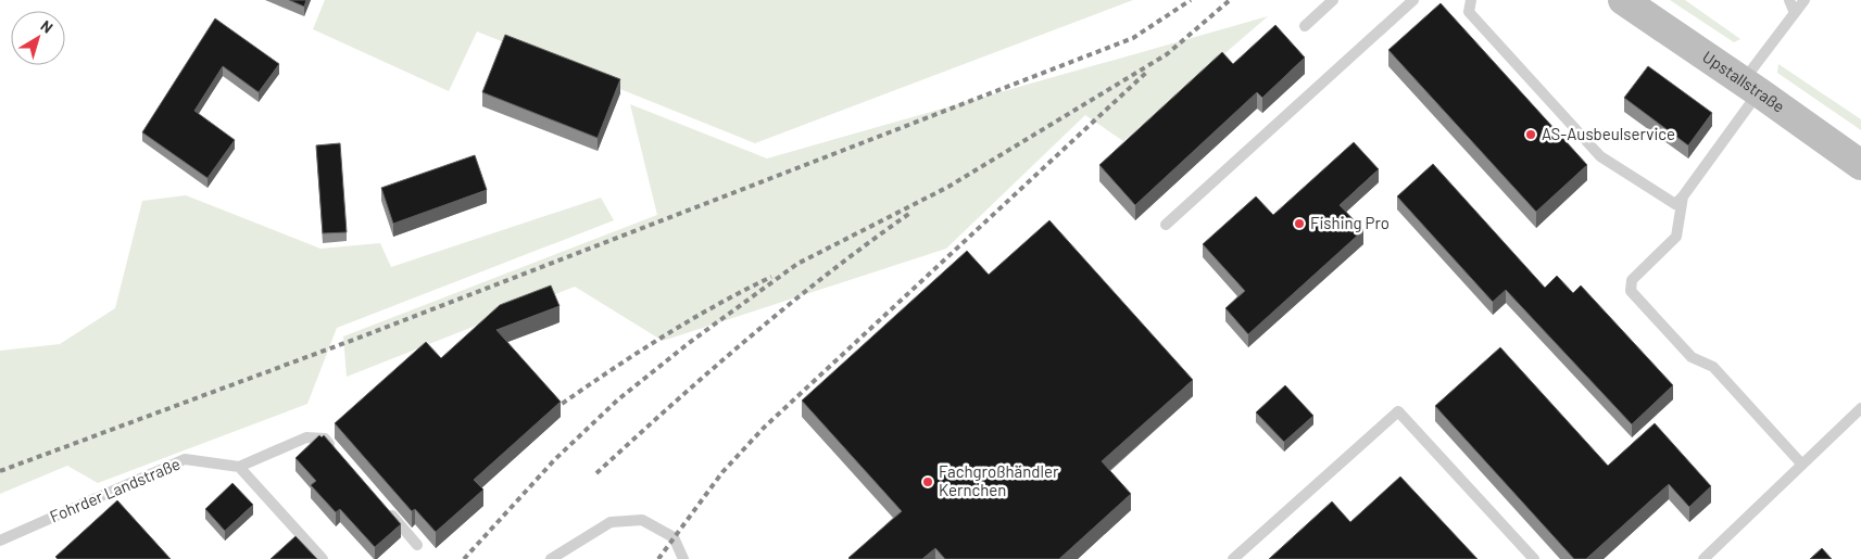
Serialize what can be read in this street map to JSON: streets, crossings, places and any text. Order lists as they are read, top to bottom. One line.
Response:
{"streets":{"street":["Upstallstraße"],"lane":["Fohrder Landstraße"]},"places":["AS-Ausbeulservice","Fishing Pro","Fachgroßhändler Kernchen"],"north":"top right"}
